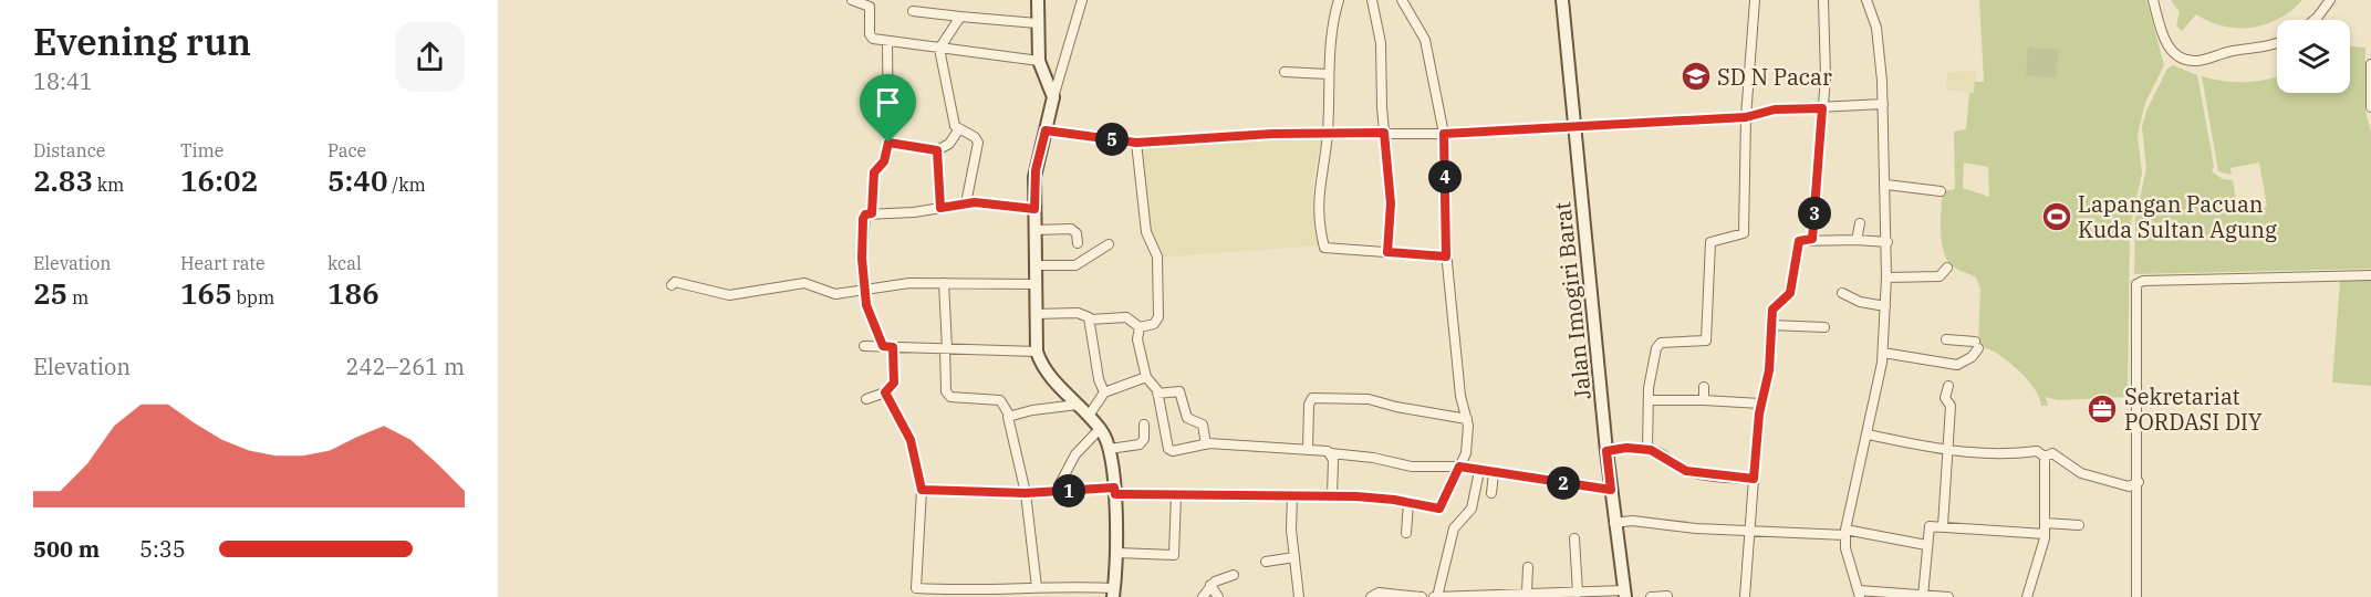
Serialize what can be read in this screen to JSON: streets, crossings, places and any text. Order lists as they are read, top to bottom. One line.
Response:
{"streets":{"street":["Jalan Imogiri Barat"]},"places":{"school or university":["SD N Pacar"],"sports":["Lapangan Pacuan Kuda Sultan Agung"],"office":["Sekretariat PORDASI DIY"]},"page":{"heading":["Evening run","18:41"],"stats":[["Distance","2.83 km"],["Time","16:02"],["Pace","5:40 /km"],["Elevation","25 m"],["Heart rate","165 bpm"],["kcal","186"]],"pins":["5","4","3","2","1"],"chart":["Elevation","242–261 m"],"list":[{"name":"500 m","note":"5:35"}]}}
